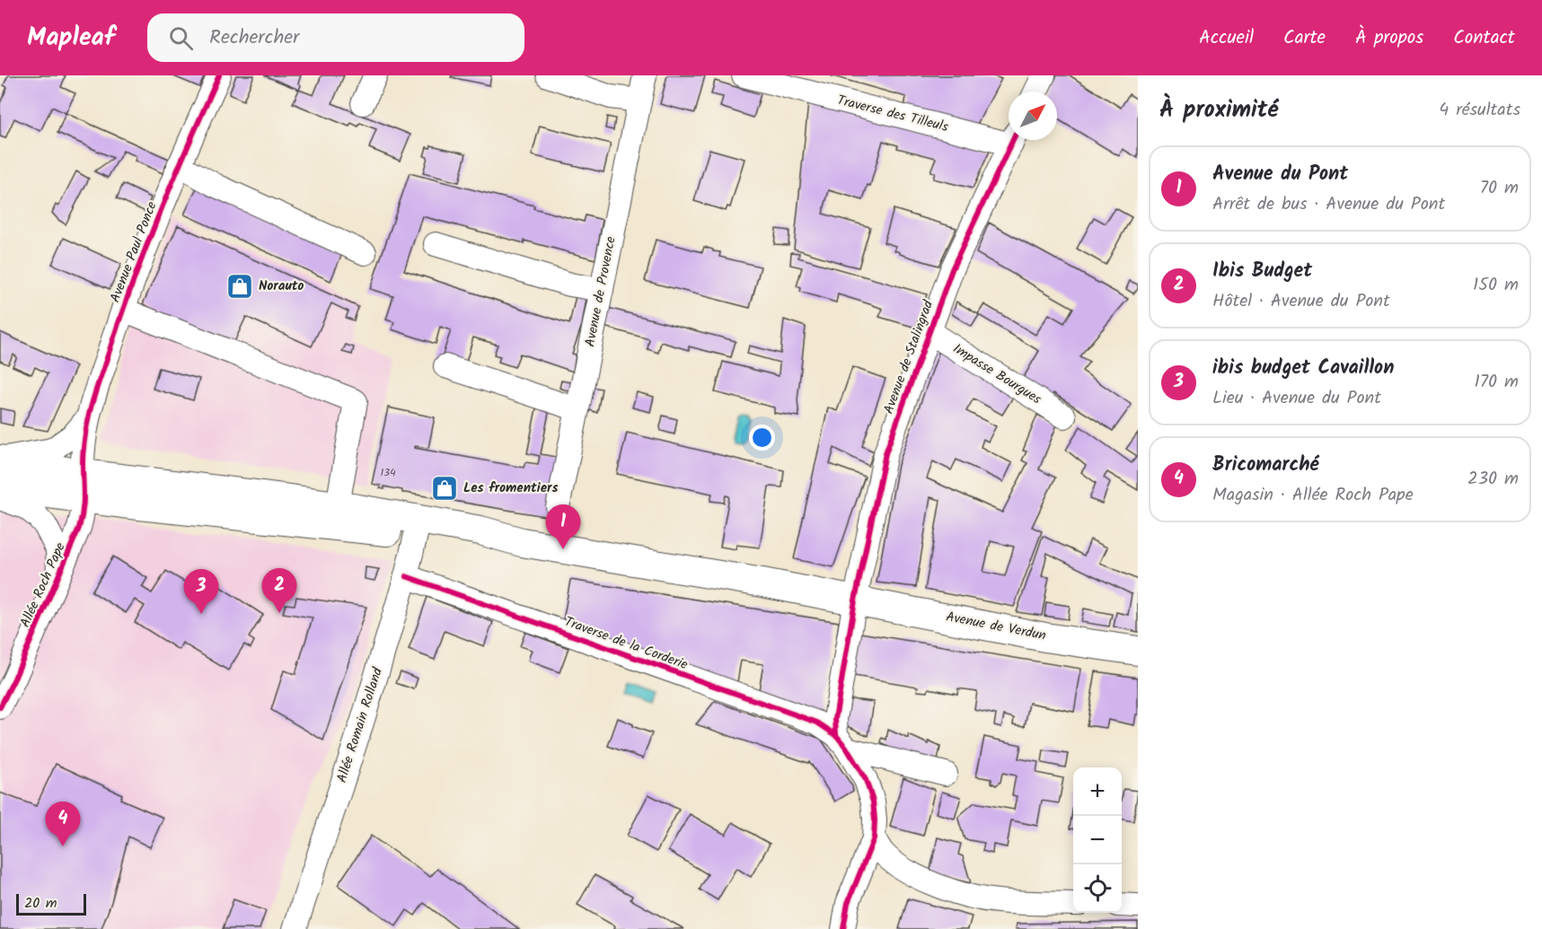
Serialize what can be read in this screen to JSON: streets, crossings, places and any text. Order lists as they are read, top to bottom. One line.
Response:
{"streets":{"main road":["Avenue de Verdun"],"street":["Traverse des Tilleuls","Avenue Paul Ponce","Avenue de Provence","Avenue de Stalingrad","Impasse Bourgues","Allée Roch Pape","Traverse de la Corderie","Allée Romain Rolland"]},"crossings":[["Avenue Paul Ponce","Allée Roch Pape"],["Avenue de Stalingrad","Impasse Bourgues"],["Avenue de Stalingrad","Avenue de Verdun"],["Avenue de Stalingrad","Traverse de la Corderie"],["Avenue de Verdun","Allée Romain Rolland"],["Traverse de la Corderie","Allée Romain Rolland"]],"places":{"shop":["Norauto","Les fromentiers"]},"house_numbers":["134"],"scale_bar":"20 m","north":"top right","page":{"header":"Mapleaf","search":"Rechercher","nav":["Accueil","Carte","À propos","Contact"],"heading":["À proximité","4 résultats"],"list":[{"mark":"1","name":"Avenue du Pont","note":"Arrêt de bus · Avenue du Pont","value":"70 m"},{"mark":"2","name":"Ibis Budget","note":"Hôtel · Avenue du Pont","value":"150 m"},{"mark":"3","name":"ibis budget Cavaillon","note":"Lieu · Avenue du Pont","value":"170 m"},{"mark":"4","name":"Bricomarché","note":"Magasin · Allée Roch Pape","value":"230 m"}],"pins":["1","2","3","4"],"map_buttons":["+","−"],"scale":"20 m"}}
